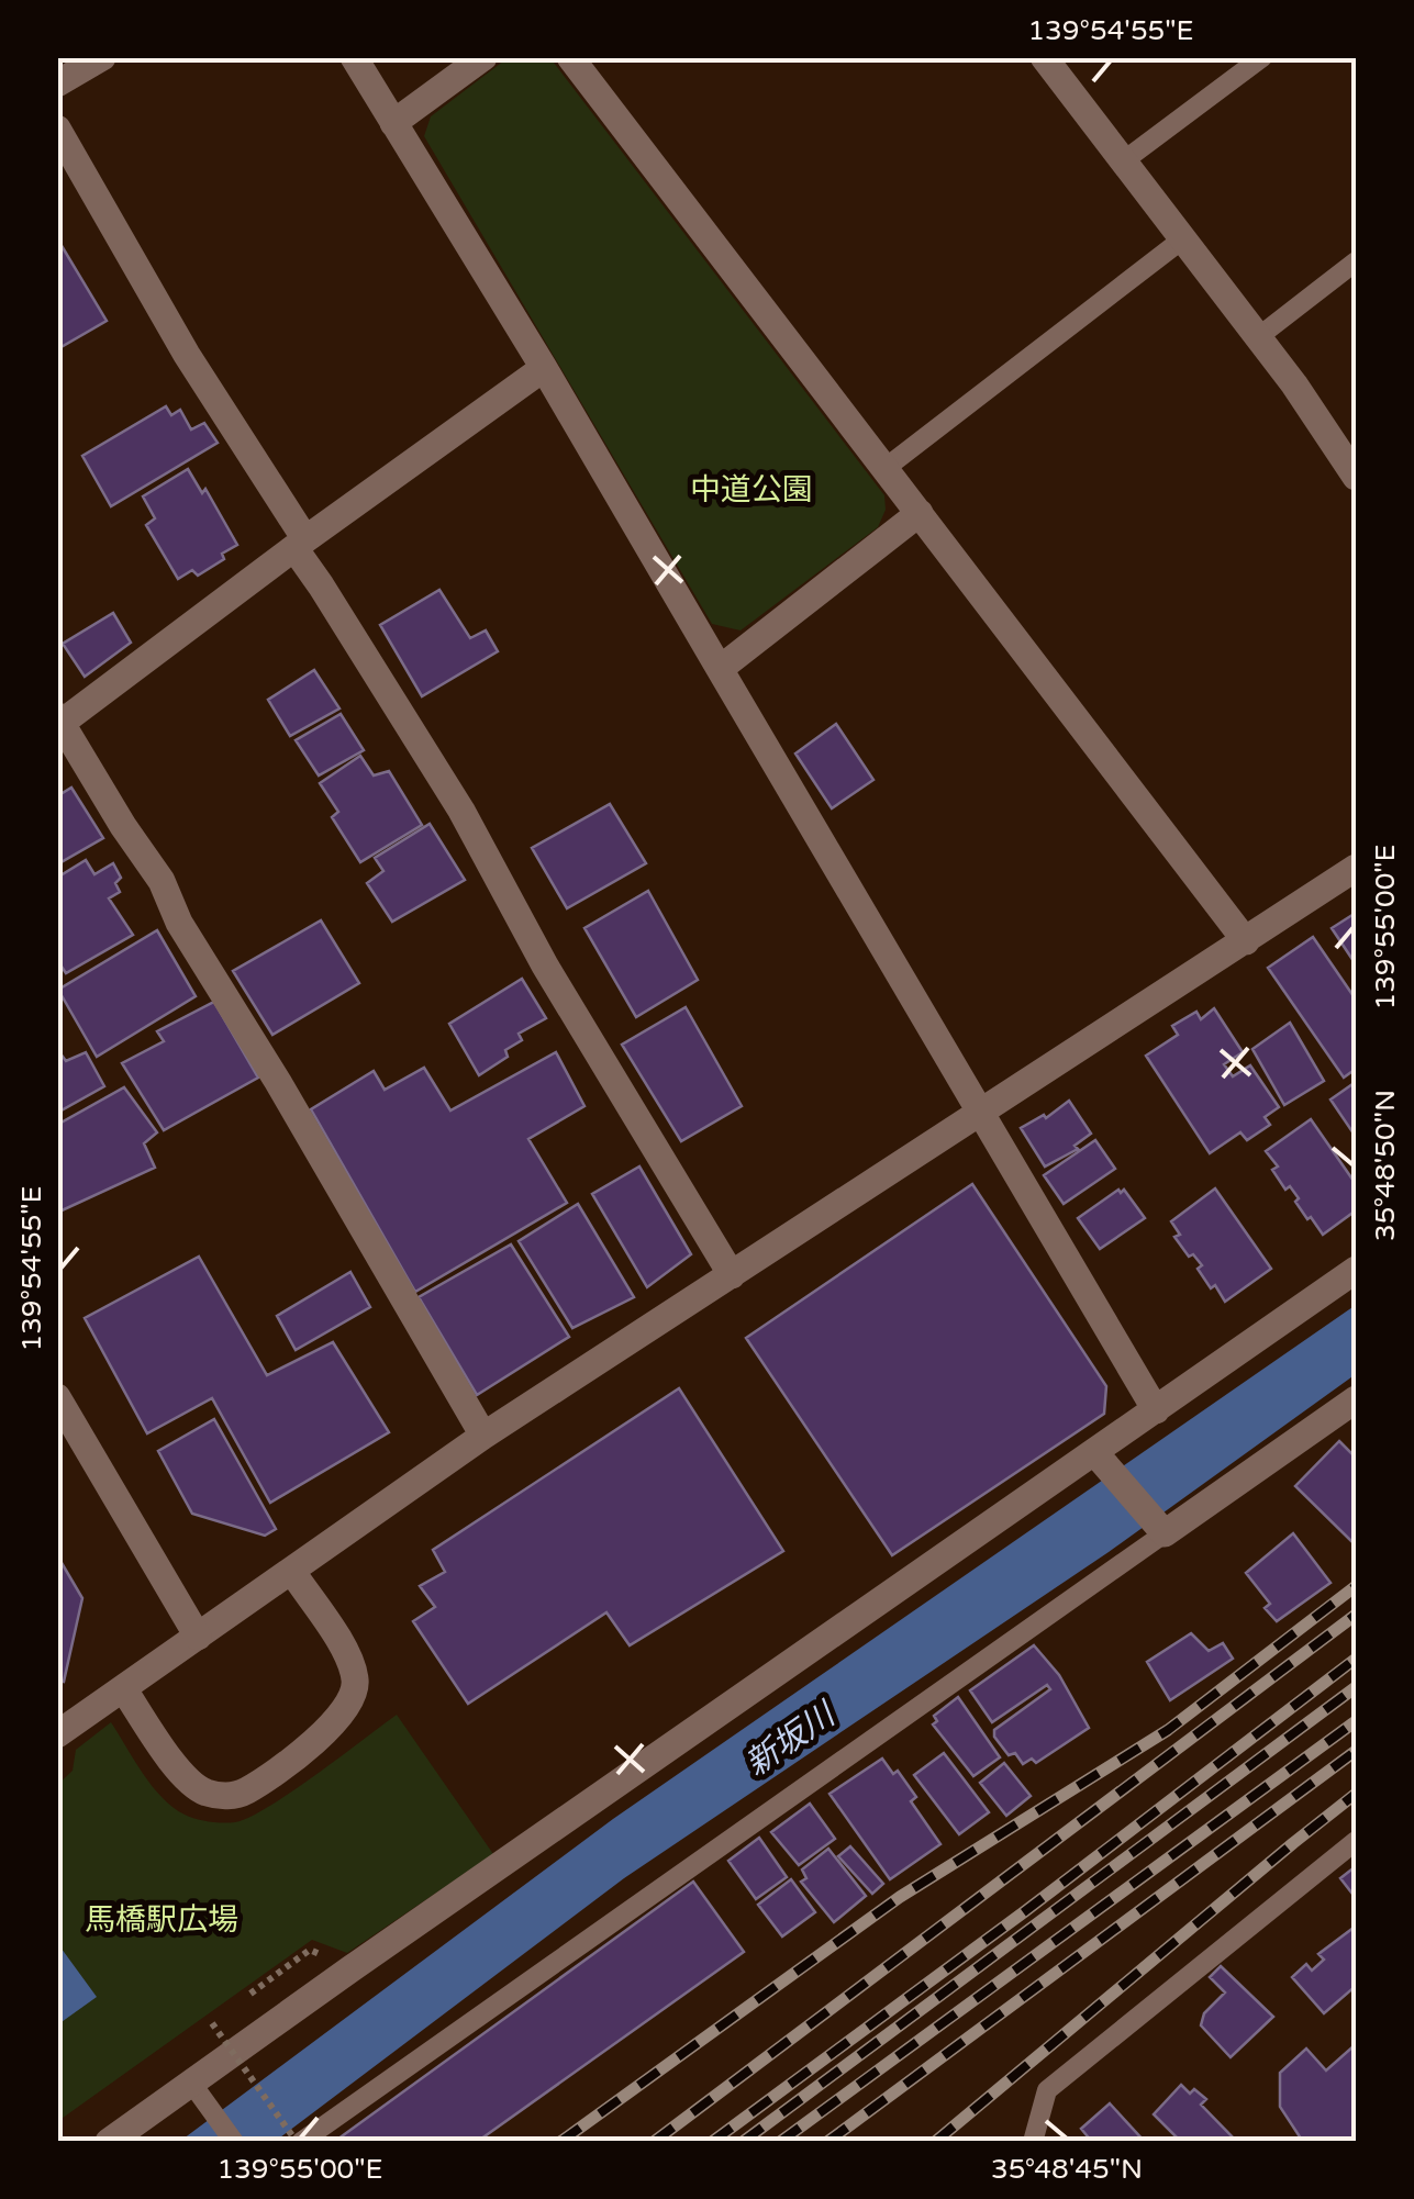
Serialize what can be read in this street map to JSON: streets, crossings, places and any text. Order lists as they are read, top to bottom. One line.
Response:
{"water":["新坂川"],"parks":["中道公園","馬橋駅広場"],"coordinates":["139°54'55\"E","139°55'00\"E","35°48'50\"N","35°48'45\"N"]}
